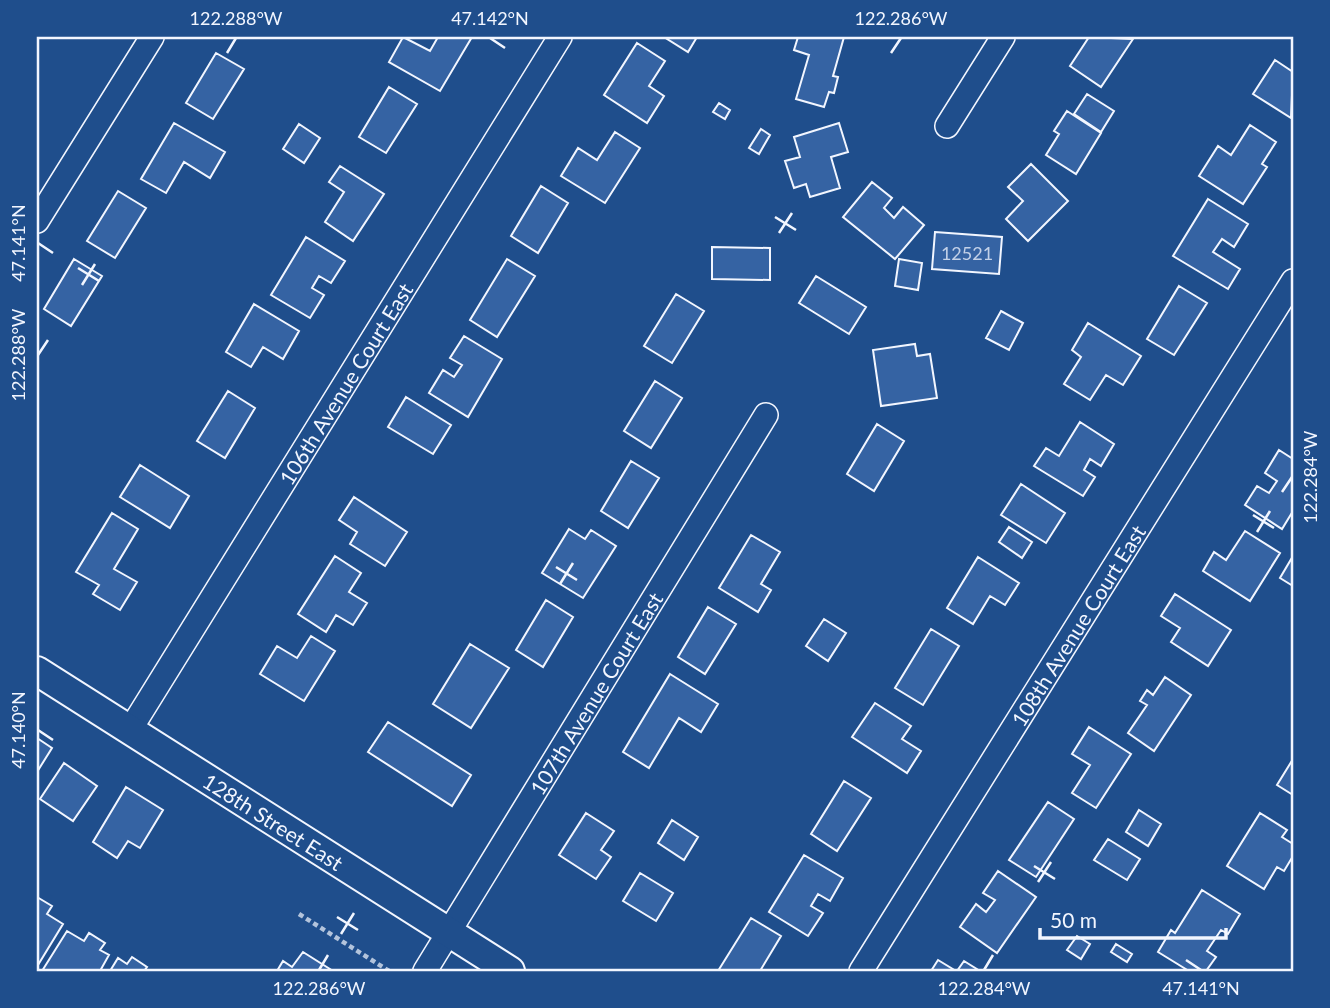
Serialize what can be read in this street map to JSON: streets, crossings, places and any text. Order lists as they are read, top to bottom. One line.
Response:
{"streets":{"street":["106th Avenue Court East","108th Avenue Court East","107th Avenue Court East","128th Street East"]},"crossings":[["106th Avenue Court East","128th Street East"],["107th Avenue Court East","128th Street East"]],"house_numbers":["12521"],"scale_bar":"50 m","coordinates":["122.288°W","47.142°N","122.286°W","47.141°N","122.284°W","47.140°N"]}
